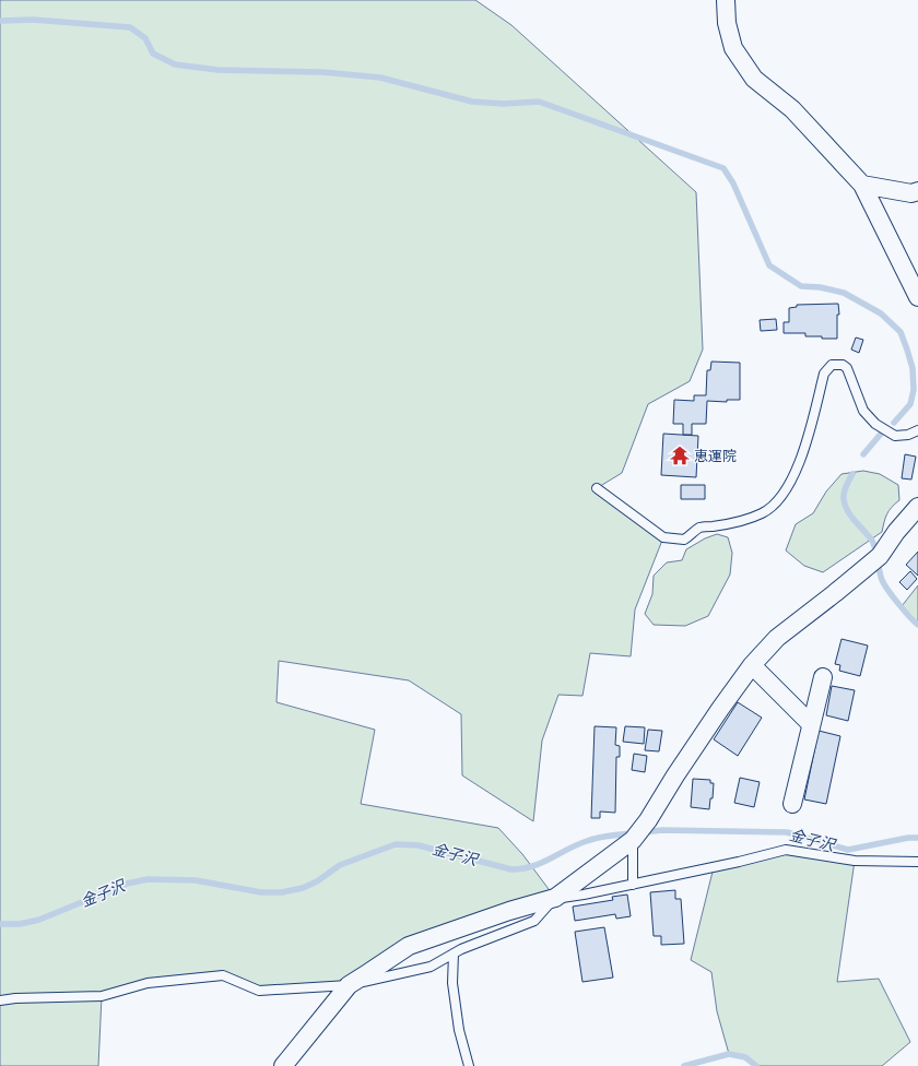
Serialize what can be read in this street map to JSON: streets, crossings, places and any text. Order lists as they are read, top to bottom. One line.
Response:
{"water":["金子沢"],"places":{"temple":["恵運院"]}}
